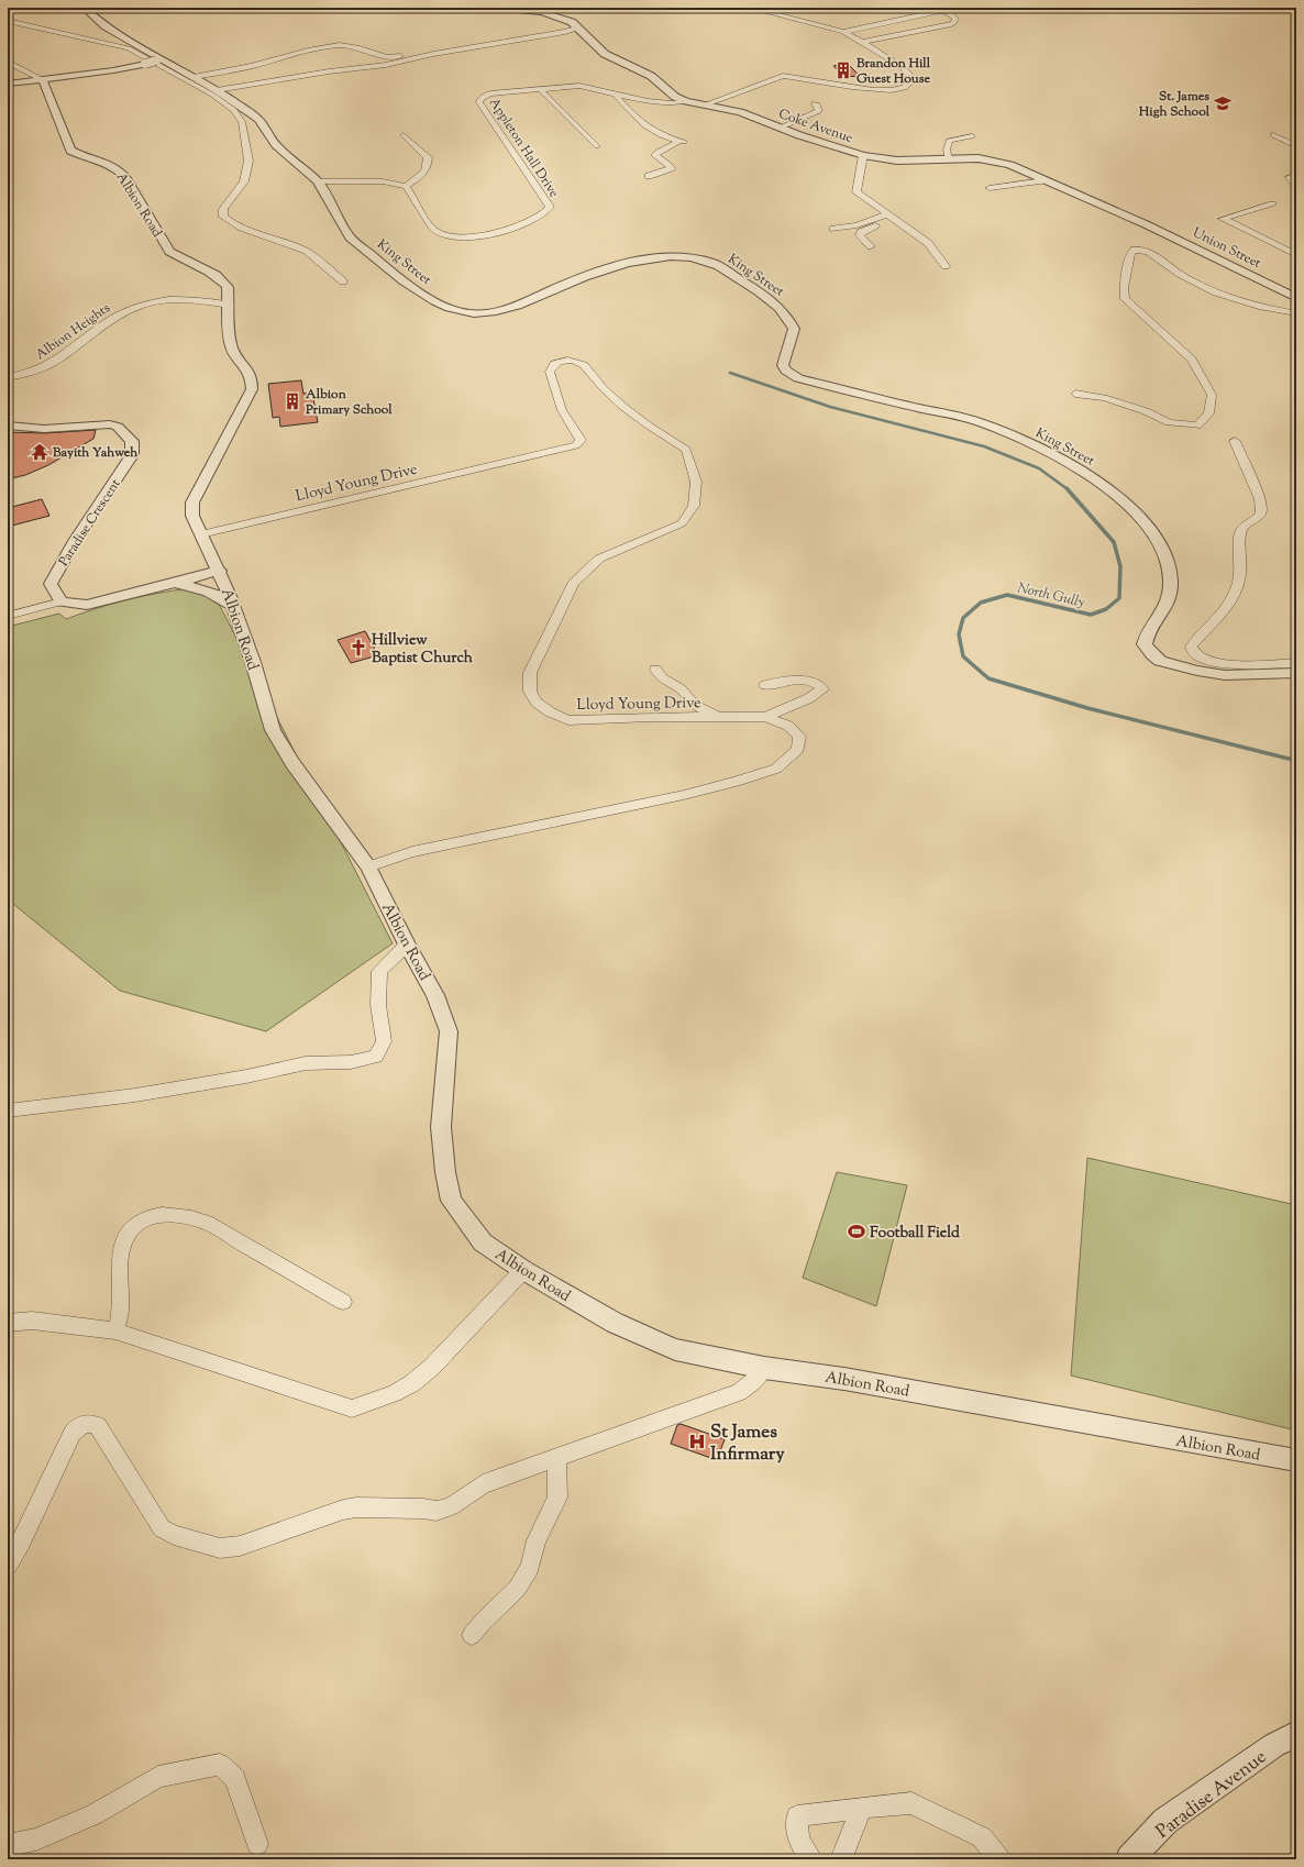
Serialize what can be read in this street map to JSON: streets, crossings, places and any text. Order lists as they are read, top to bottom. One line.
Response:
{"streets":{"street":["Coke Avenue","Appleton Hall Drive","Albion Road","Union Street","King Street","Albion Heights","Lloyd Young Drive","Paradise Crescent","Paradise Avenue"]},"crossings":[["Coke Avenue","Appleton Hall Drive"],["Coke Avenue","Union Street"],["Albion Road","Albion Heights"],["Albion Road","Lloyd Young Drive"]],"water":["North Gully"],"places":{"building":["Brandon Hill Guest House","Albion Primary School"],"school or university":["St. James High School"],"temple":["Bayith Yahweh"],"church":["Hillview Baptist Church"],"sports":["Football Field"],"hospital":["St James Infirmary"]}}
